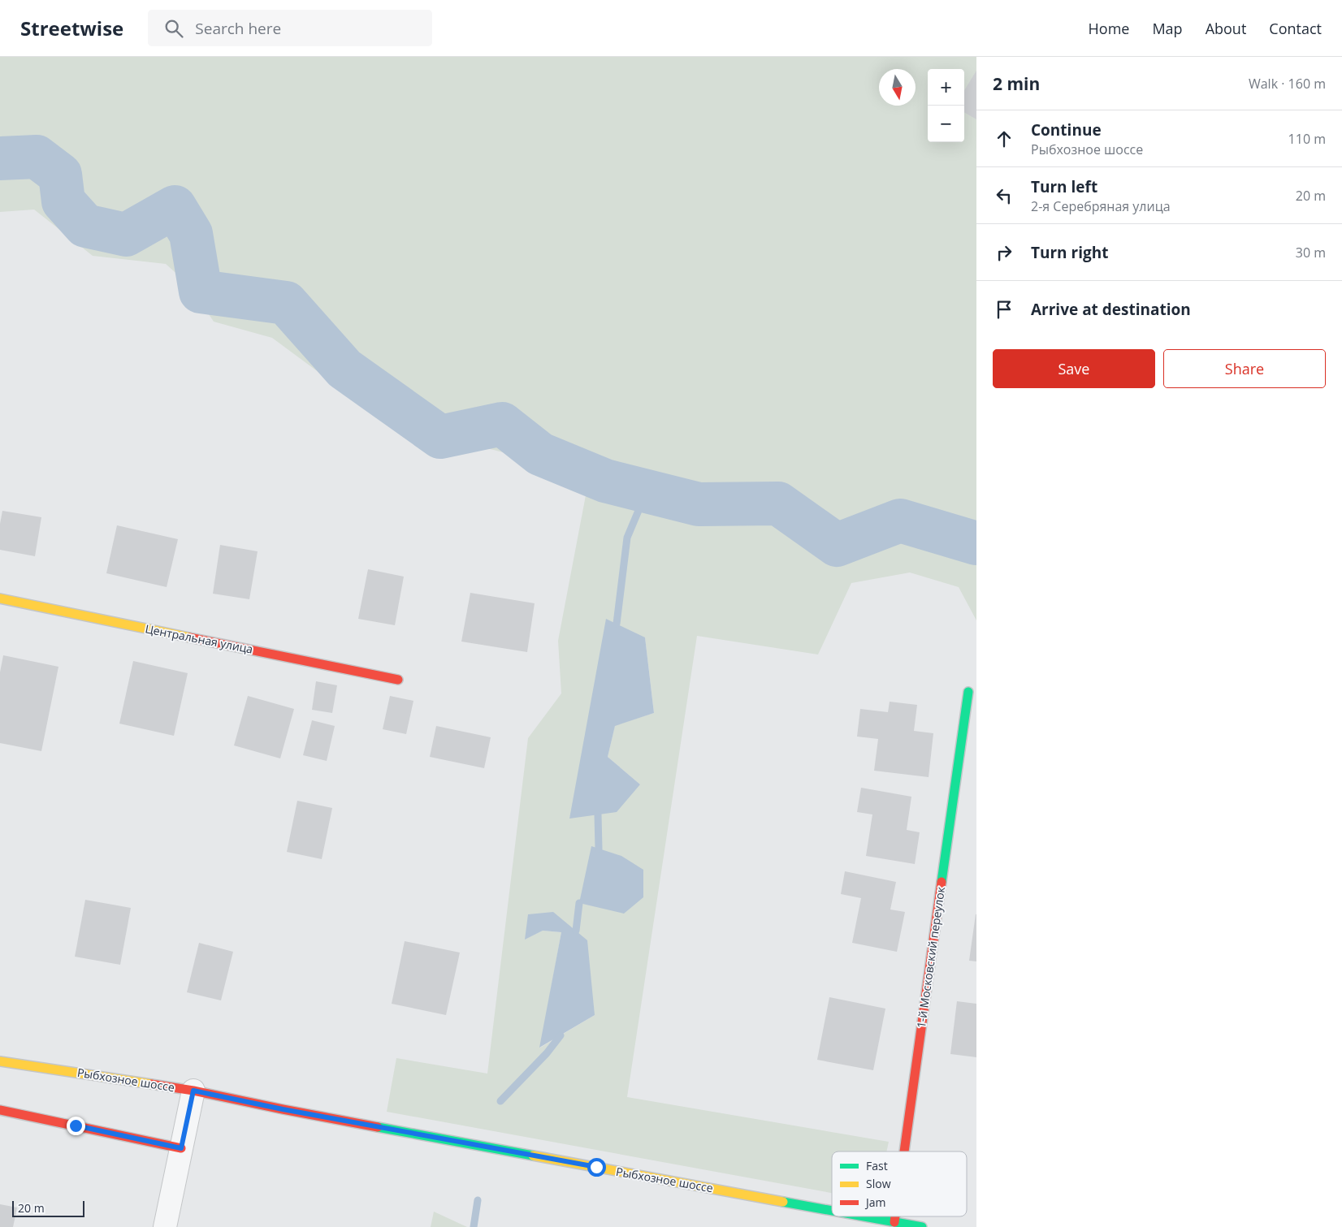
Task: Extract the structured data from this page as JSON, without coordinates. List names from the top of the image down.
{
  "streets": {
    "street": ["Центральная улица", "1-й Московский переулок", "Рыбхозное шоссе"]
  },
  "crossings": [
    ["1-й Московский переулок", "Рыбхозное шоссе"]
  ],
  "legend": ["Fast", "Slow", "Jam"],
  "scale_bar": "20 m",
  "north": "bottom",
  "page": {
    "header": "Streetwise",
    "search": "Search here",
    "nav": [
      "Home",
      "Map",
      "About",
      "Contact"
    ],
    "heading": ["2 min", "Walk · 160 m"],
    "map_buttons": ["+", "−"],
    "list": [
      ["Continue", "Рыбхозное шоссе", "110 m"],
      ["Turn left", "2-я Серебряная улица", "20 m"],
      ["Turn right", "30 m"],
      "Arrive at destination"
    ],
    "buttons": ["Save", "Share"],
    "scale": "20 m"
  }
}
